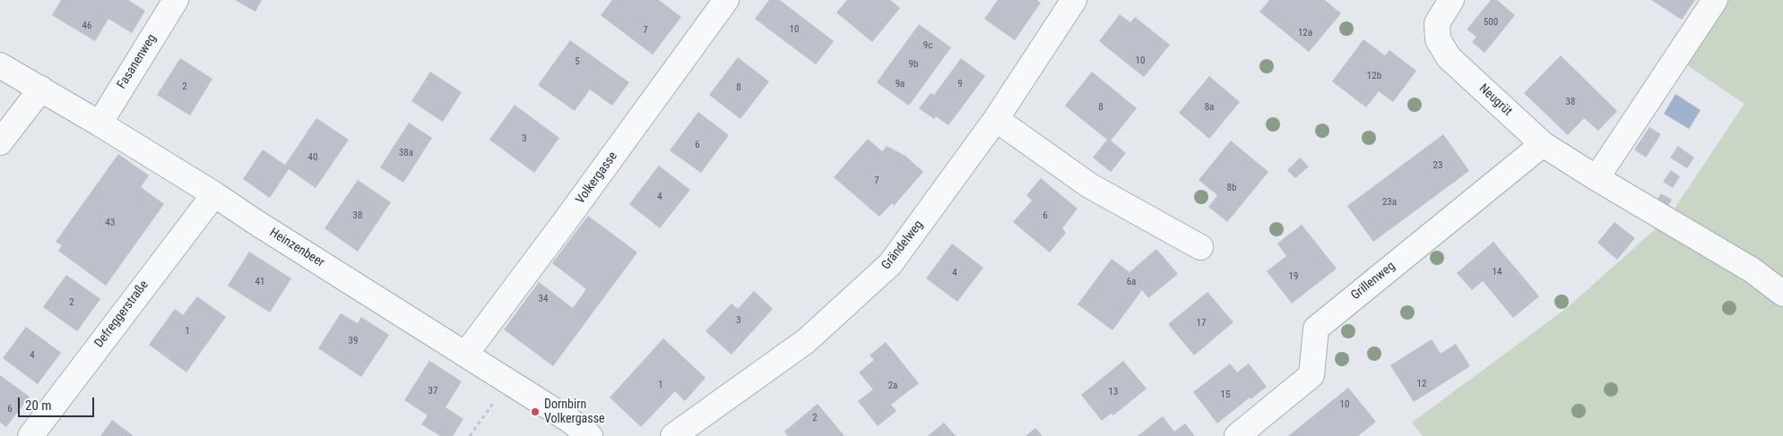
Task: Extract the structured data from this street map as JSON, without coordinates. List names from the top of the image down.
{
  "streets": {
    "street": [
      "Fasanenweg",
      "Neugrüt",
      "Volkergasse",
      "Grändelweg",
      "Heinzenbeer",
      "Grillenweg",
      "Defreggerstraße"
    ]
  },
  "crossings": [
    ["Fasanenweg", "Heinzenbeer"],
    ["Neugrüt", "Grillenweg"],
    ["Volkergasse", "Heinzenbeer"],
    ["Heinzenbeer", "Defreggerstraße"]
  ],
  "places": ["Dornbirn Volkergasse"],
  "house_numbers": [
    "500",
    "46",
    "10",
    "7",
    "12a",
    "9c",
    "10",
    "5",
    "9b",
    "12b",
    "9a",
    "9",
    "2",
    "8",
    "38",
    "8",
    "8a",
    "3",
    "6",
    "38a",
    "40",
    "23",
    "7",
    "8b",
    "4",
    "23a",
    "38",
    "6",
    "43",
    "14",
    "4",
    "19",
    "41",
    "6a",
    "34",
    "2",
    "3",
    "17",
    "1",
    "39",
    "4",
    "12",
    "1",
    "2a",
    "37",
    "13",
    "15",
    "10",
    "6",
    "2"
  ],
  "scale_bar": "20 m"
}
